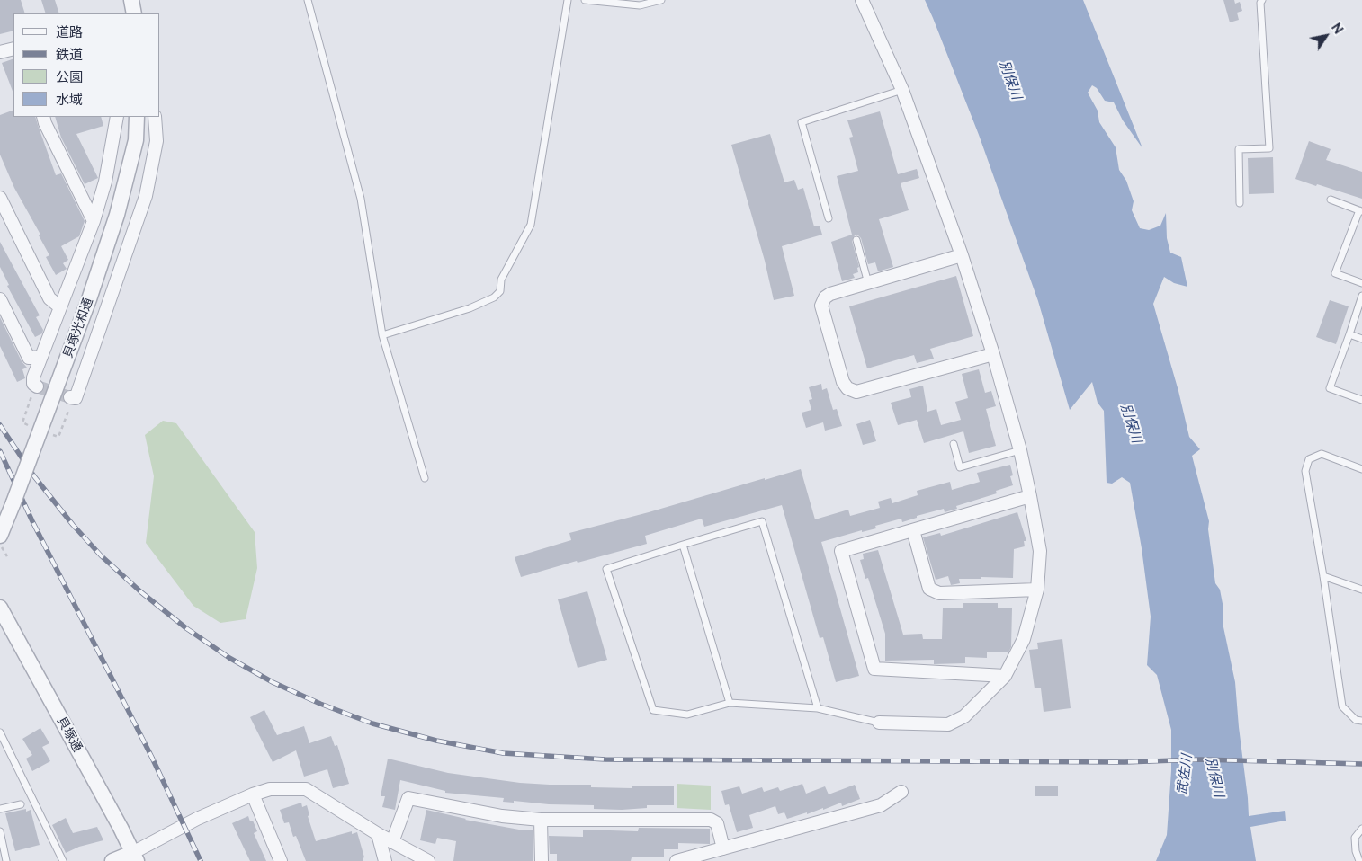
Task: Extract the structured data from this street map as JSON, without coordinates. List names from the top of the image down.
{
  "streets": {
    "street": ["貝塚光和通", "貝塚通"]
  },
  "water": ["別保川", "武佐川"],
  "legend": [
    "道路",
    "鉄道",
    "公園",
    "水域"
  ],
  "north": "top right"
}
